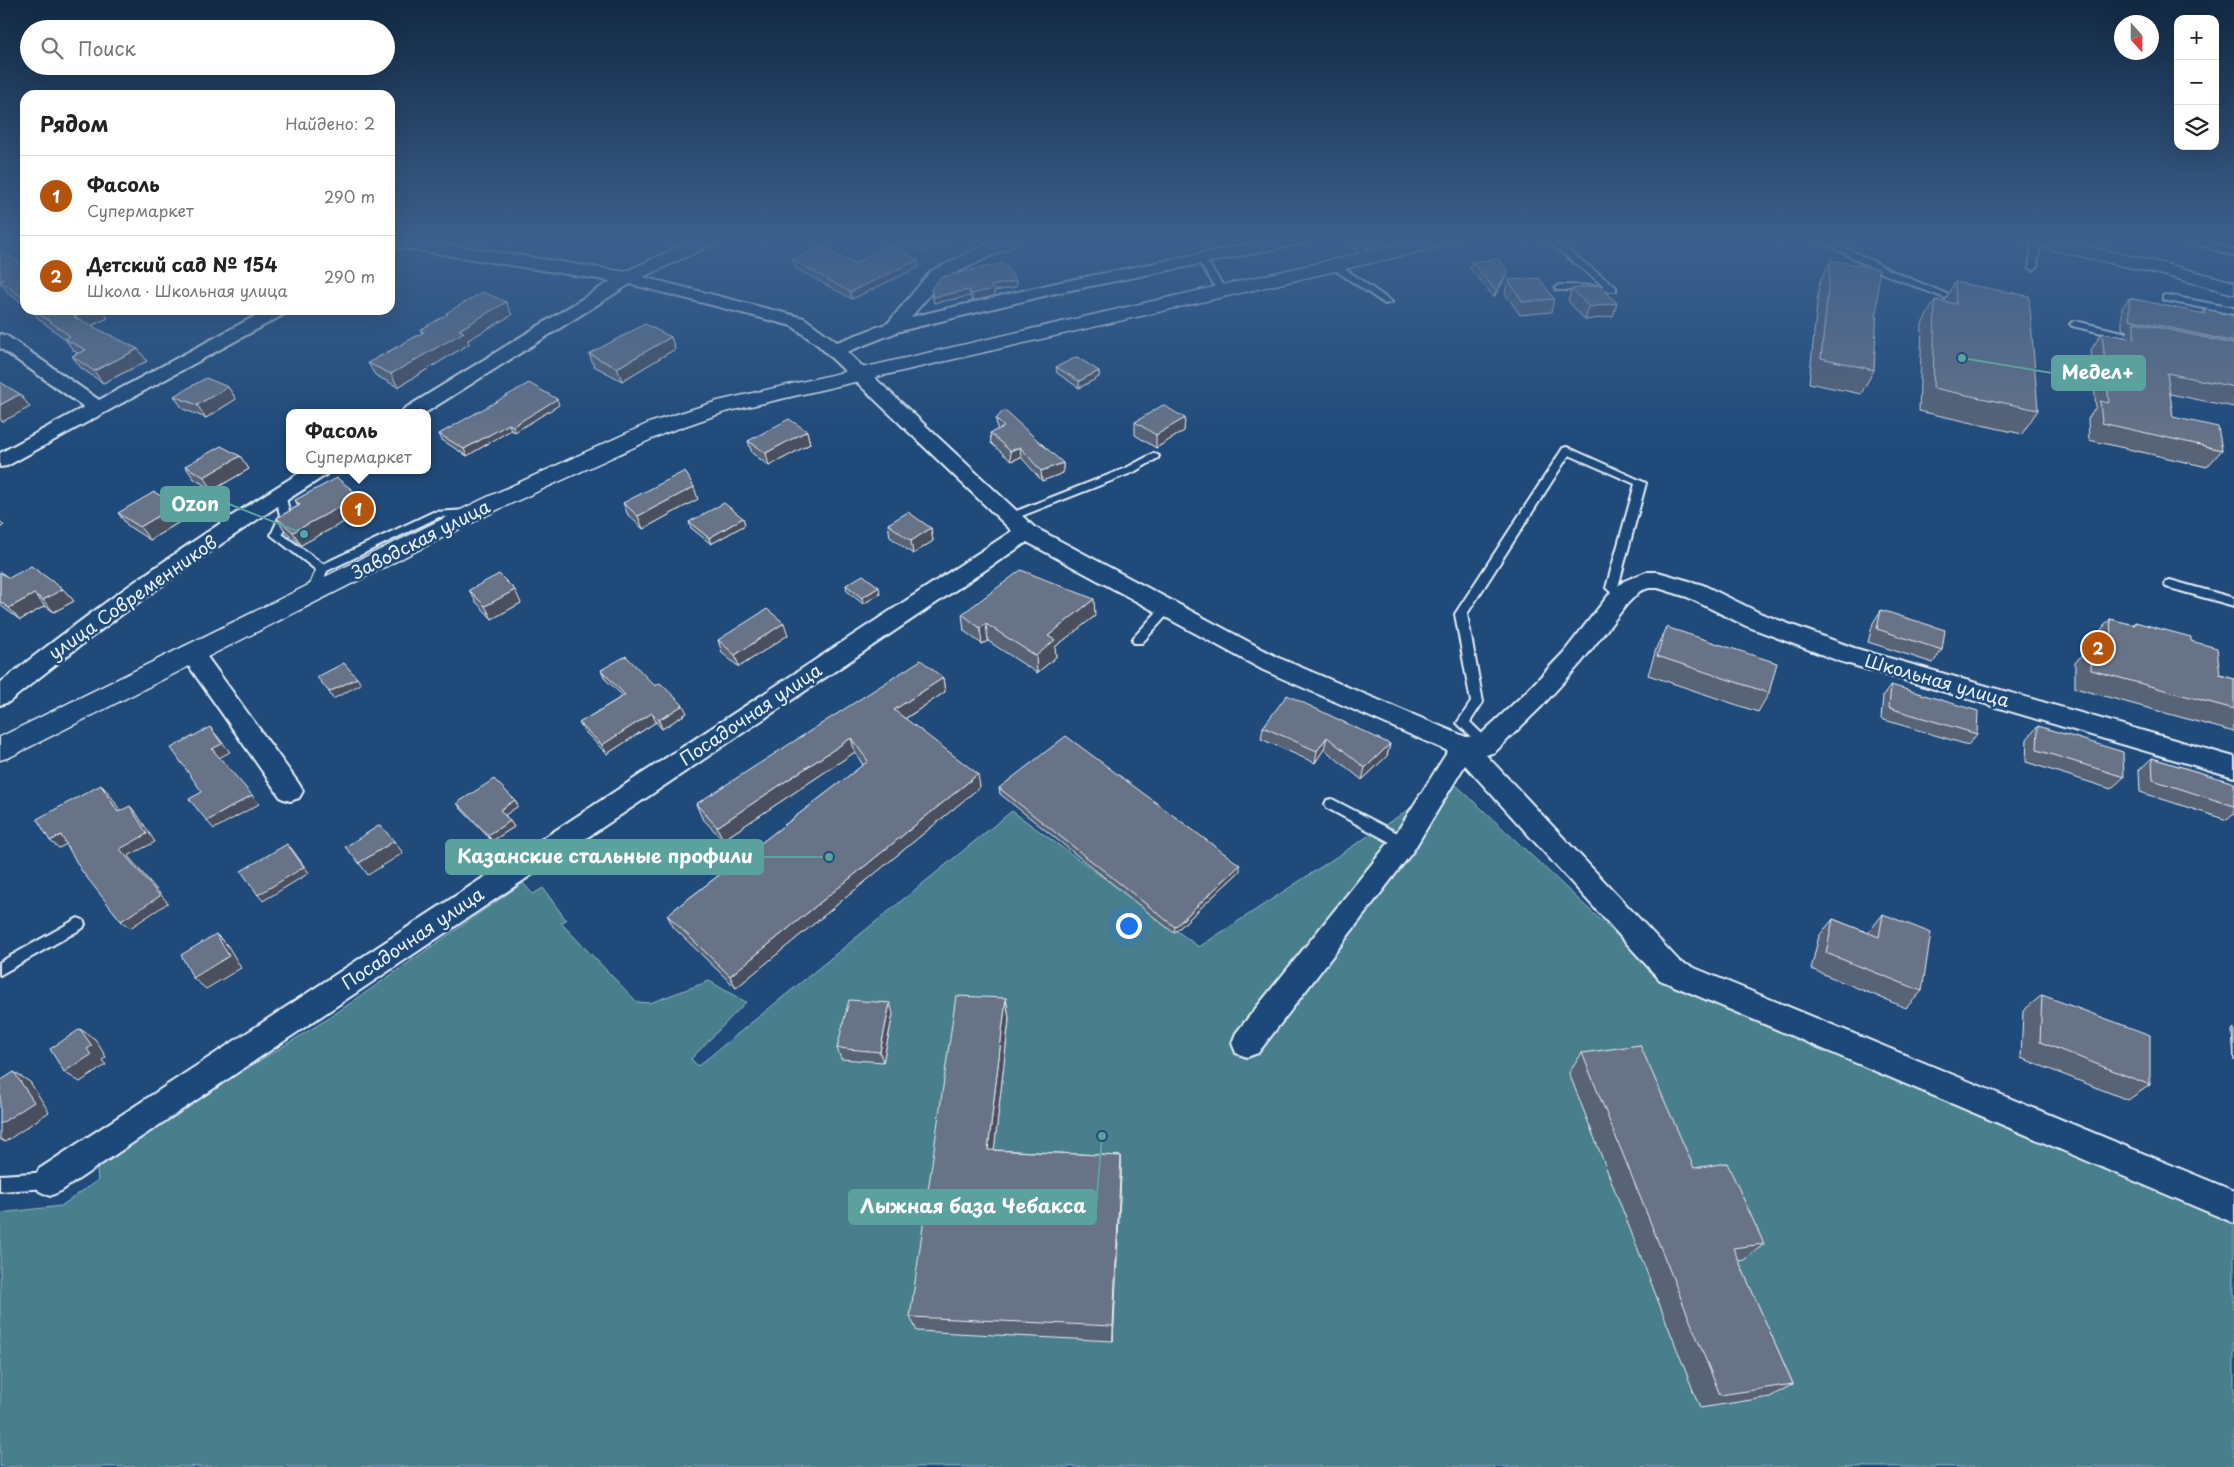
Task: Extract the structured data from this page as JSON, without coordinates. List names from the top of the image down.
{
  "streets": {
    "street": [
      "Заводская улица",
      "улица Современников",
      "Школьная улица",
      "Посадочная улица"
    ]
  },
  "places": [
    "Медел+",
    "Ozon",
    "Казанские стальные профили",
    "Лыжная база Чебакса"
  ],
  "north": "bottom",
  "page": {
    "map_buttons": ["+", "−"],
    "search": "Поиск",
    "heading": ["Рядом", "Найдено: 2"],
    "list": [
      {
        "mark": "1",
        "name": "Фасоль",
        "note": "Супермаркет",
        "value": "290 m"
      },
      {
        "mark": "2",
        "name": "Детский сад № 154",
        "note": "Школа · Школьная улица",
        "value": "290 m"
      }
    ],
    "popup": ["Фасоль", "Супермаркет"],
    "pins": ["1", "2"]
  }
}
